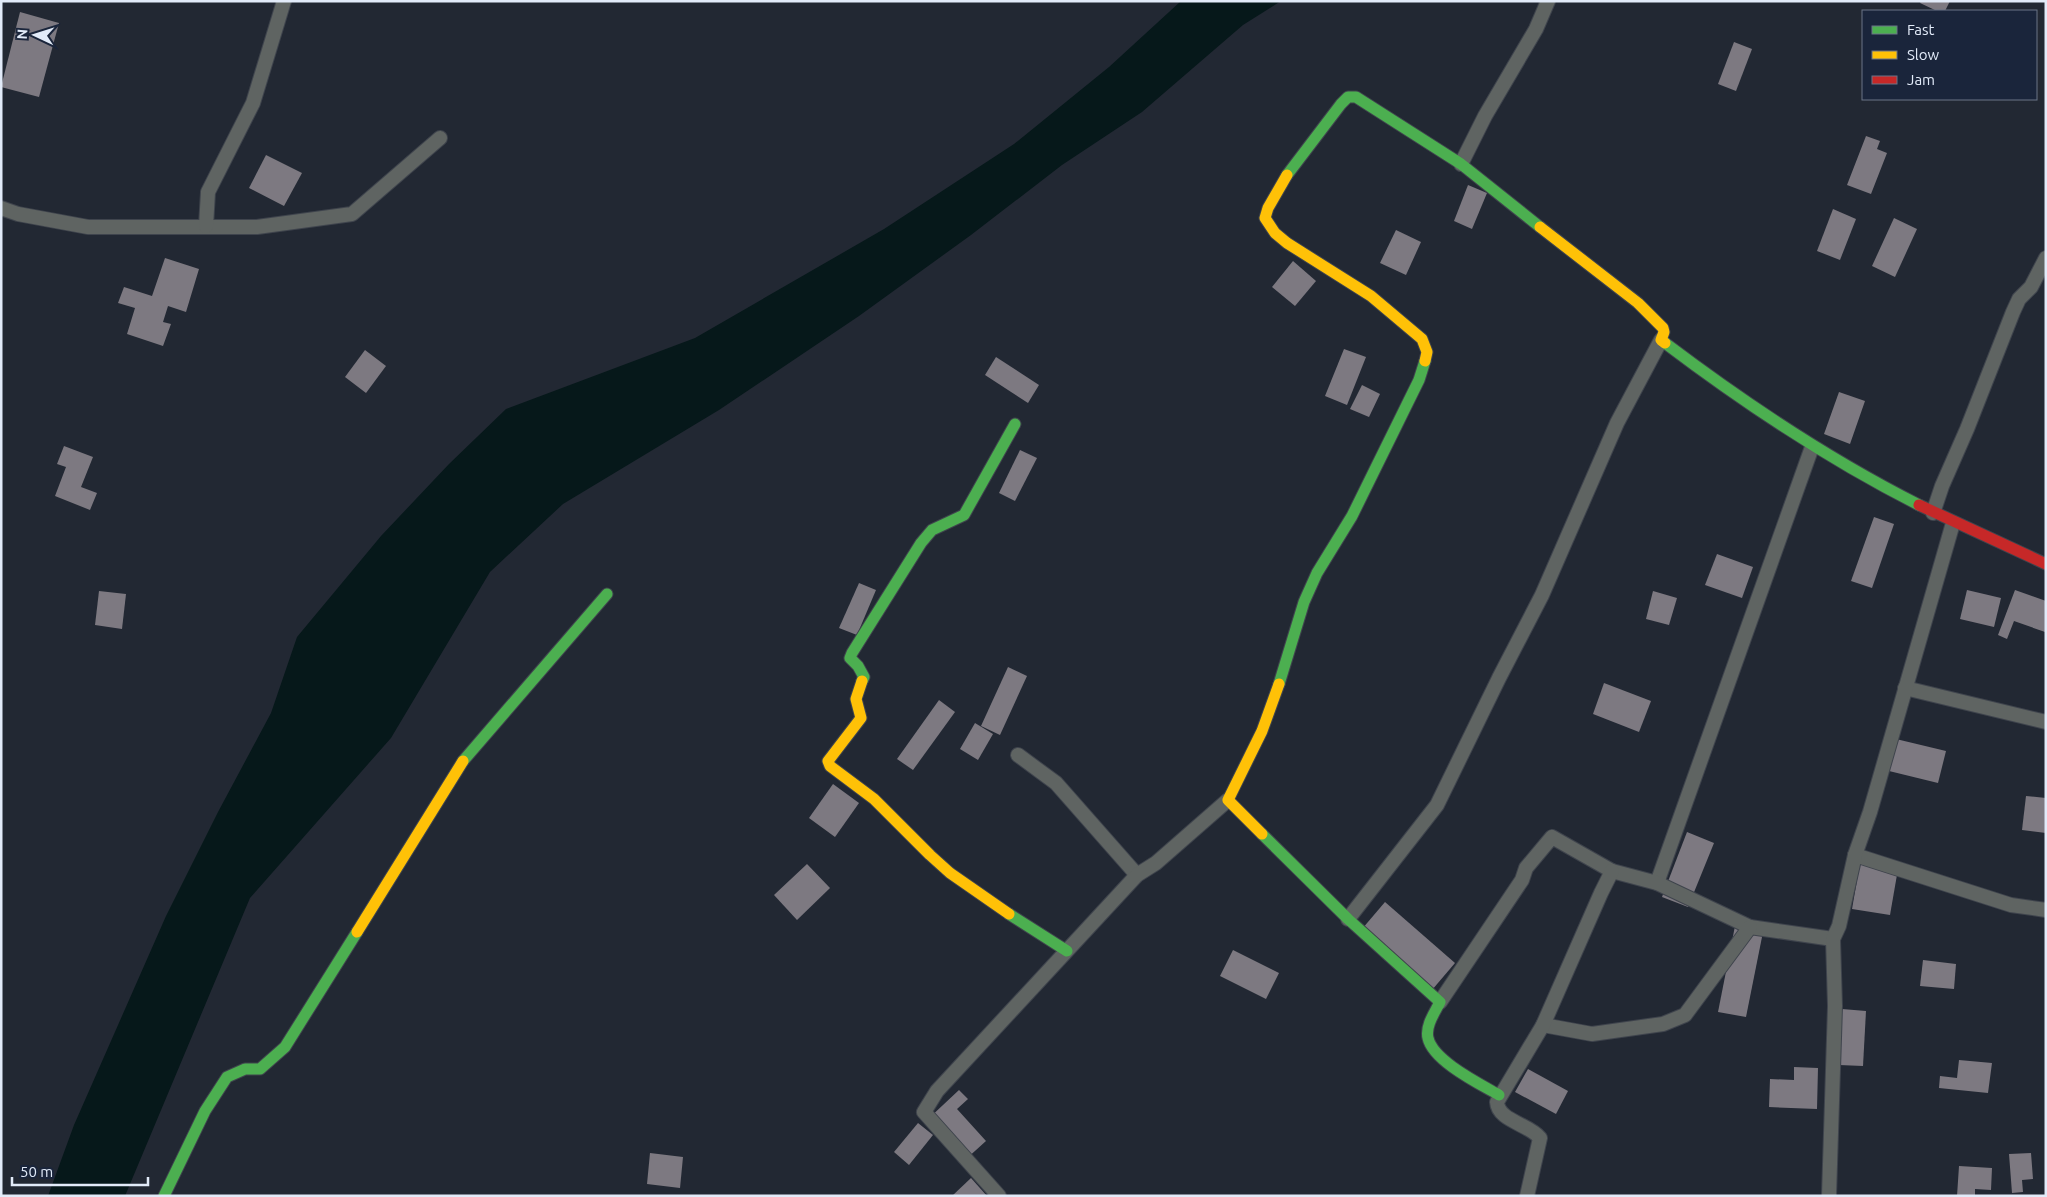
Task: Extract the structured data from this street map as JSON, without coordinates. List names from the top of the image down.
{
  "legend": ["Fast", "Slow", "Jam"],
  "scale_bar": "50 m",
  "north": "left"
}
